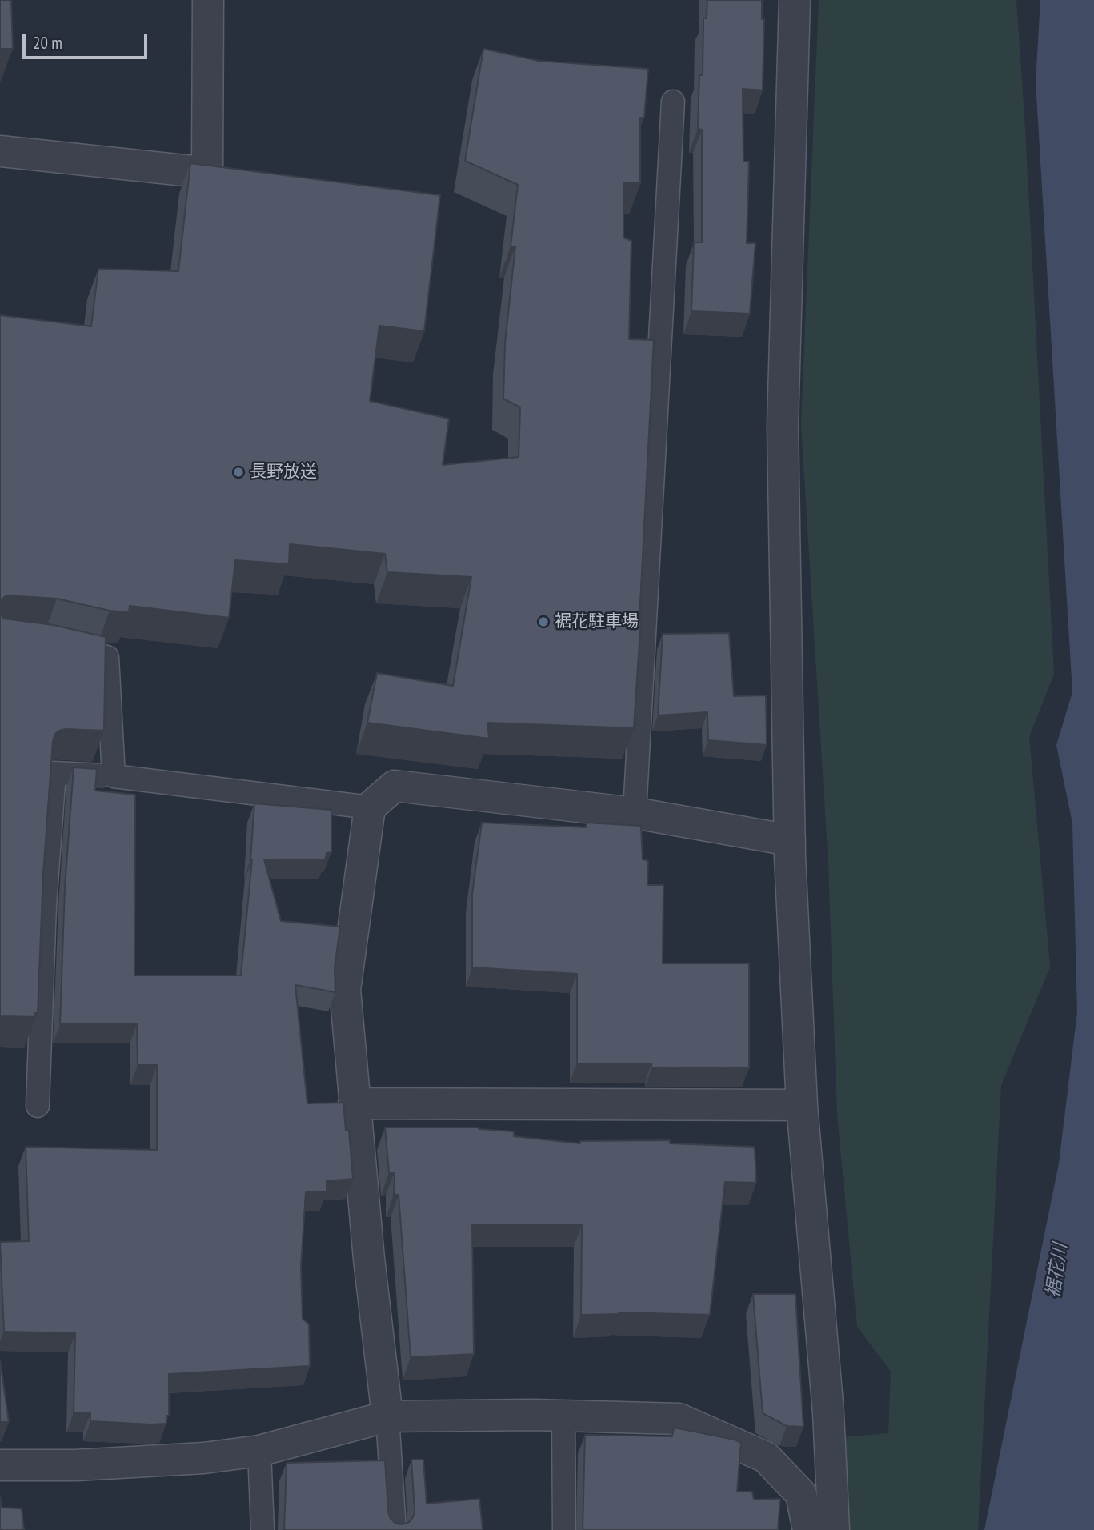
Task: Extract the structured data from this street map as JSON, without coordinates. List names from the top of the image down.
{
  "water": ["裾花川"],
  "places": ["長野放送", "裾花駐車場"],
  "scale_bar": "20 m"
}
